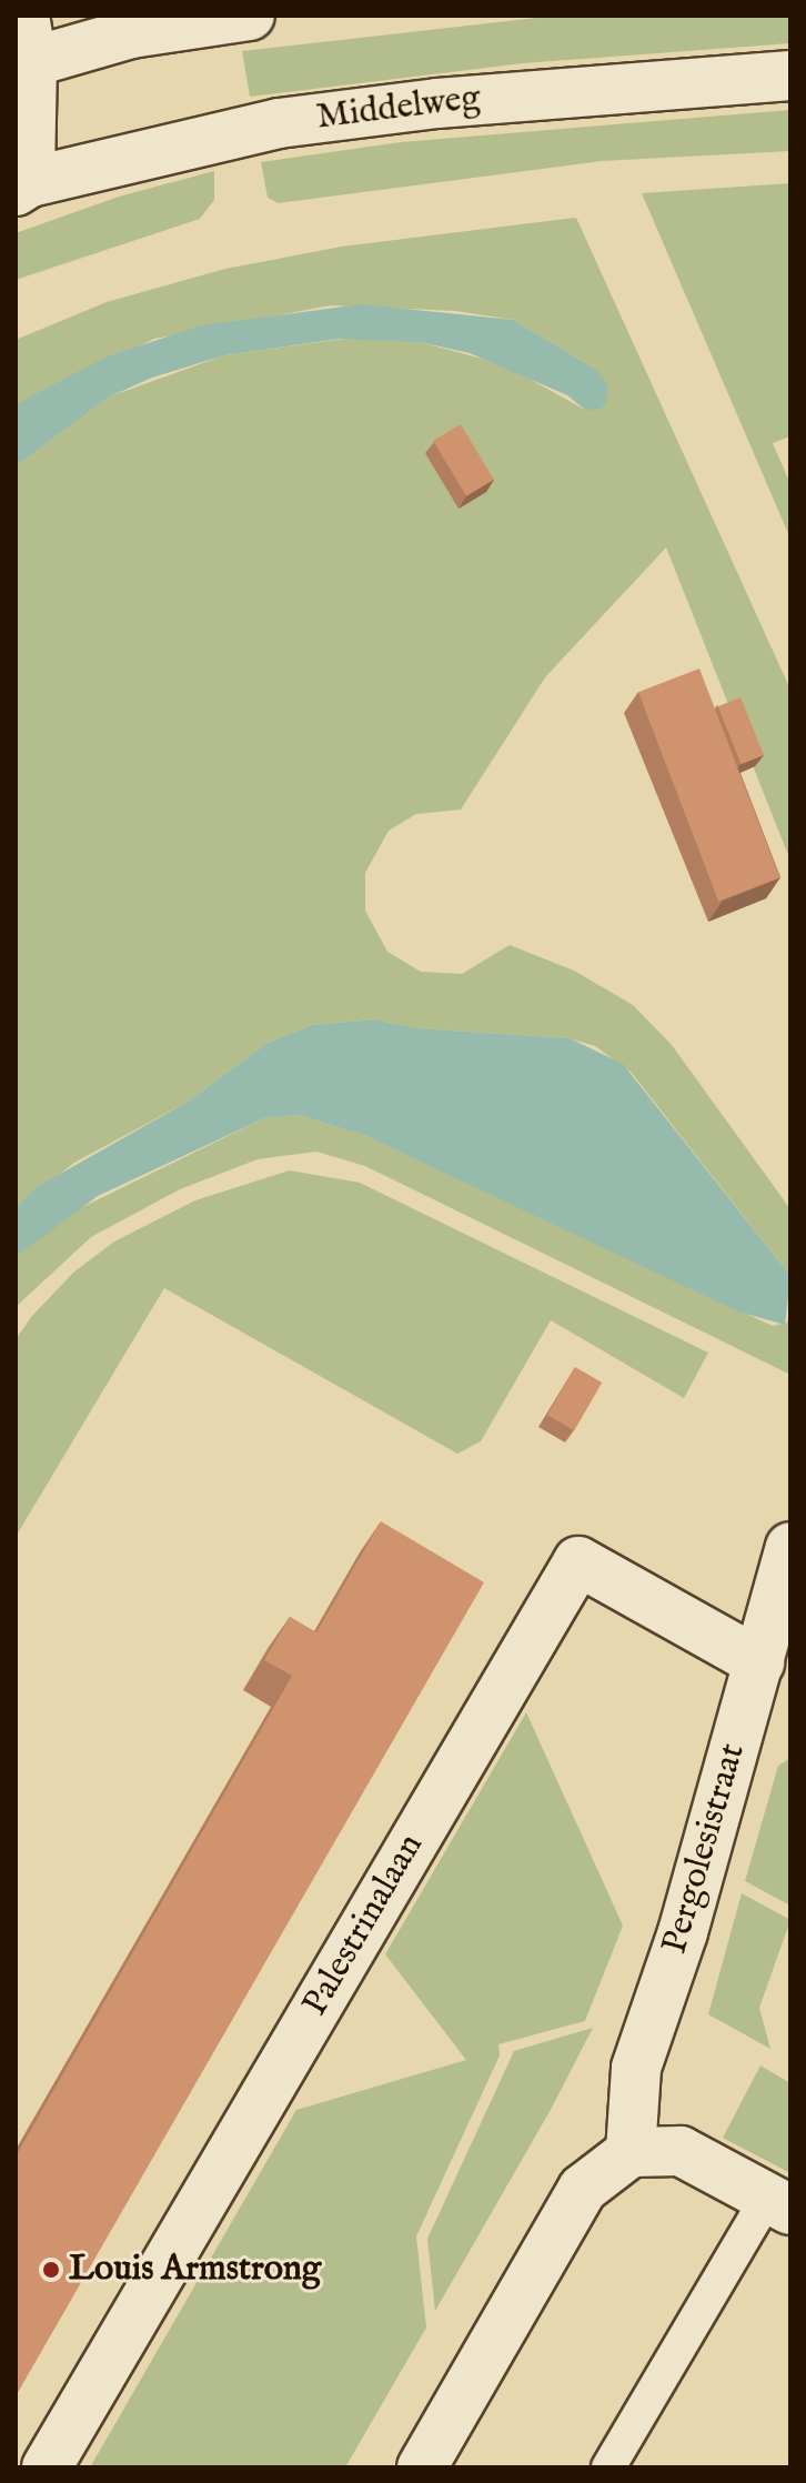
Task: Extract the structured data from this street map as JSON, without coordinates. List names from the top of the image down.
{
  "streets": {
    "street": ["Middelweg", "Pergolesistraat", "Palestrinalaan"]
  },
  "crossings": [
    ["Pergolesistraat", "Palestrinalaan"]
  ],
  "places": ["Louis Armstrong"]
}
